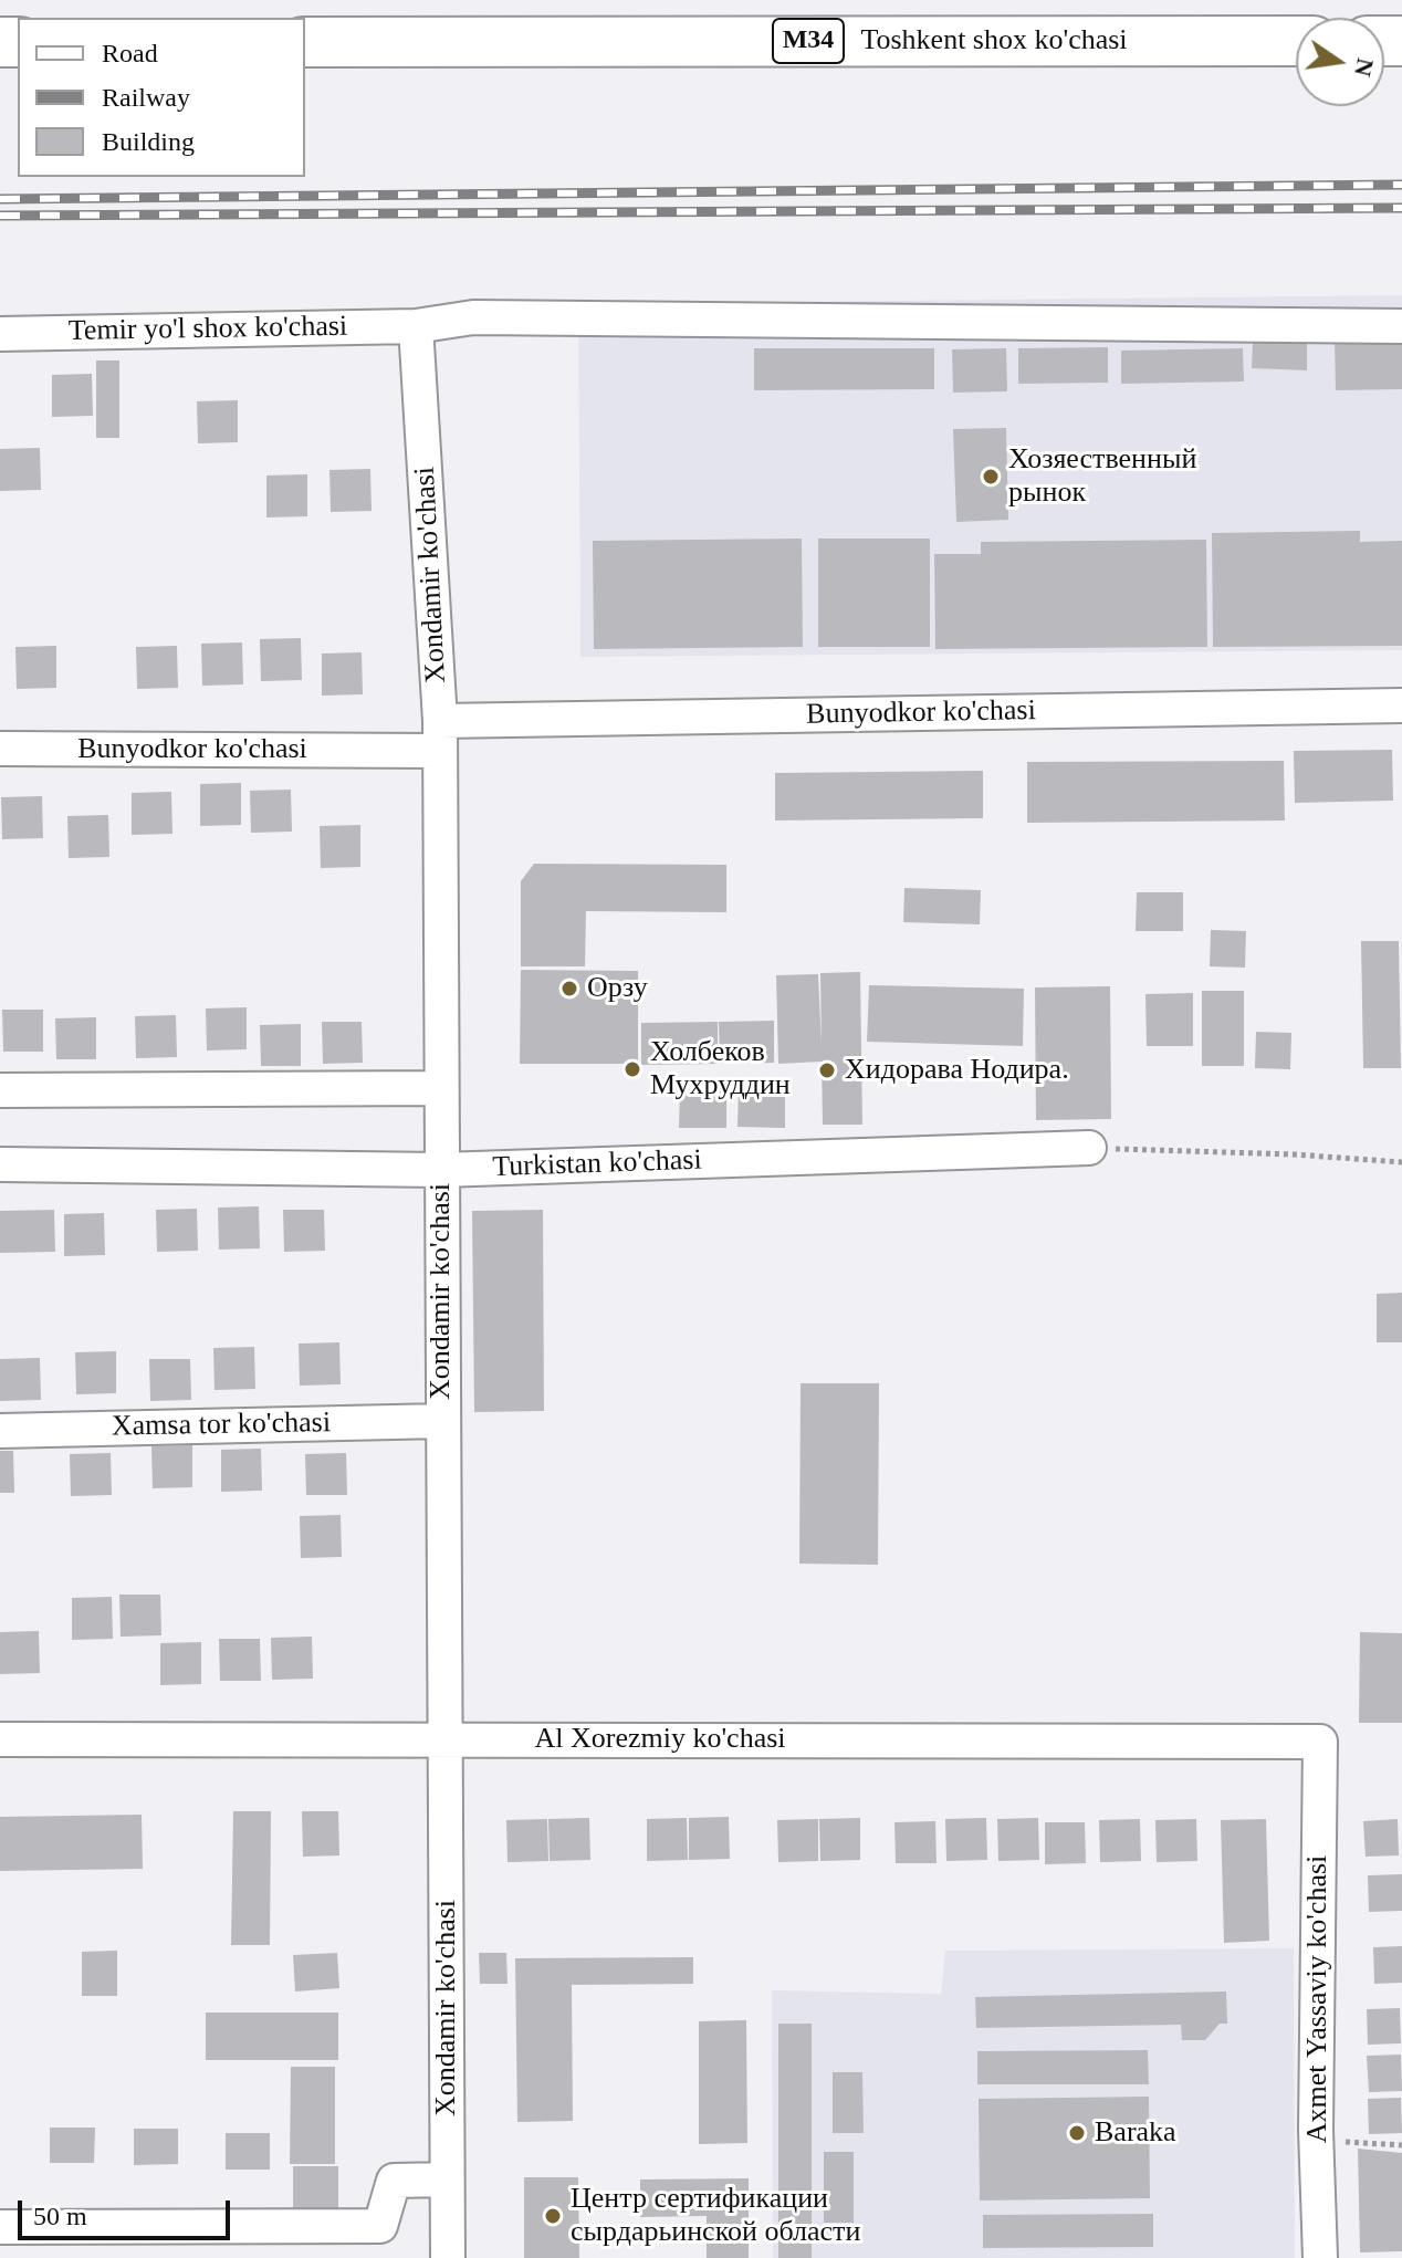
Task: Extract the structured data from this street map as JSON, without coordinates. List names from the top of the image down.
{
  "streets": {
    "highway": ["M34", "Toshkent shox ko'chasi"],
    "street": [
      "Temir yo'l shox ko'chasi",
      "Xondamir ko'chasi",
      "Bunyodkor ko'chasi",
      "Turkistan ko'chasi",
      "Xamsa tor ko'chasi",
      "Al Xorezmiy ko'chasi",
      "Axmet Yassaviy ko'chasi"
    ]
  },
  "crossings": [
    ["Temir yo'l shox ko'chasi", "Xondamir ko'chasi"],
    ["Xondamir ko'chasi", "Bunyodkor ko'chasi"],
    ["Xondamir ko'chasi", "Turkistan ko'chasi"],
    ["Xondamir ko'chasi", "Xamsa tor ko'chasi"],
    ["Xondamir ko'chasi", "Al Xorezmiy ko'chasi"],
    ["Al Xorezmiy ko'chasi", "Axmet Yassaviy ko'chasi"]
  ],
  "places": [
    "Хозяественный рынок",
    "Орзу",
    "Холбеков Мухруддин",
    "Хидорава Нодира.",
    "Baraka",
    "Центр сертификации сырдарьинской области"
  ],
  "legend": ["Road", "Railway", "Building"],
  "scale_bar": "50 m",
  "north": "right"
}
